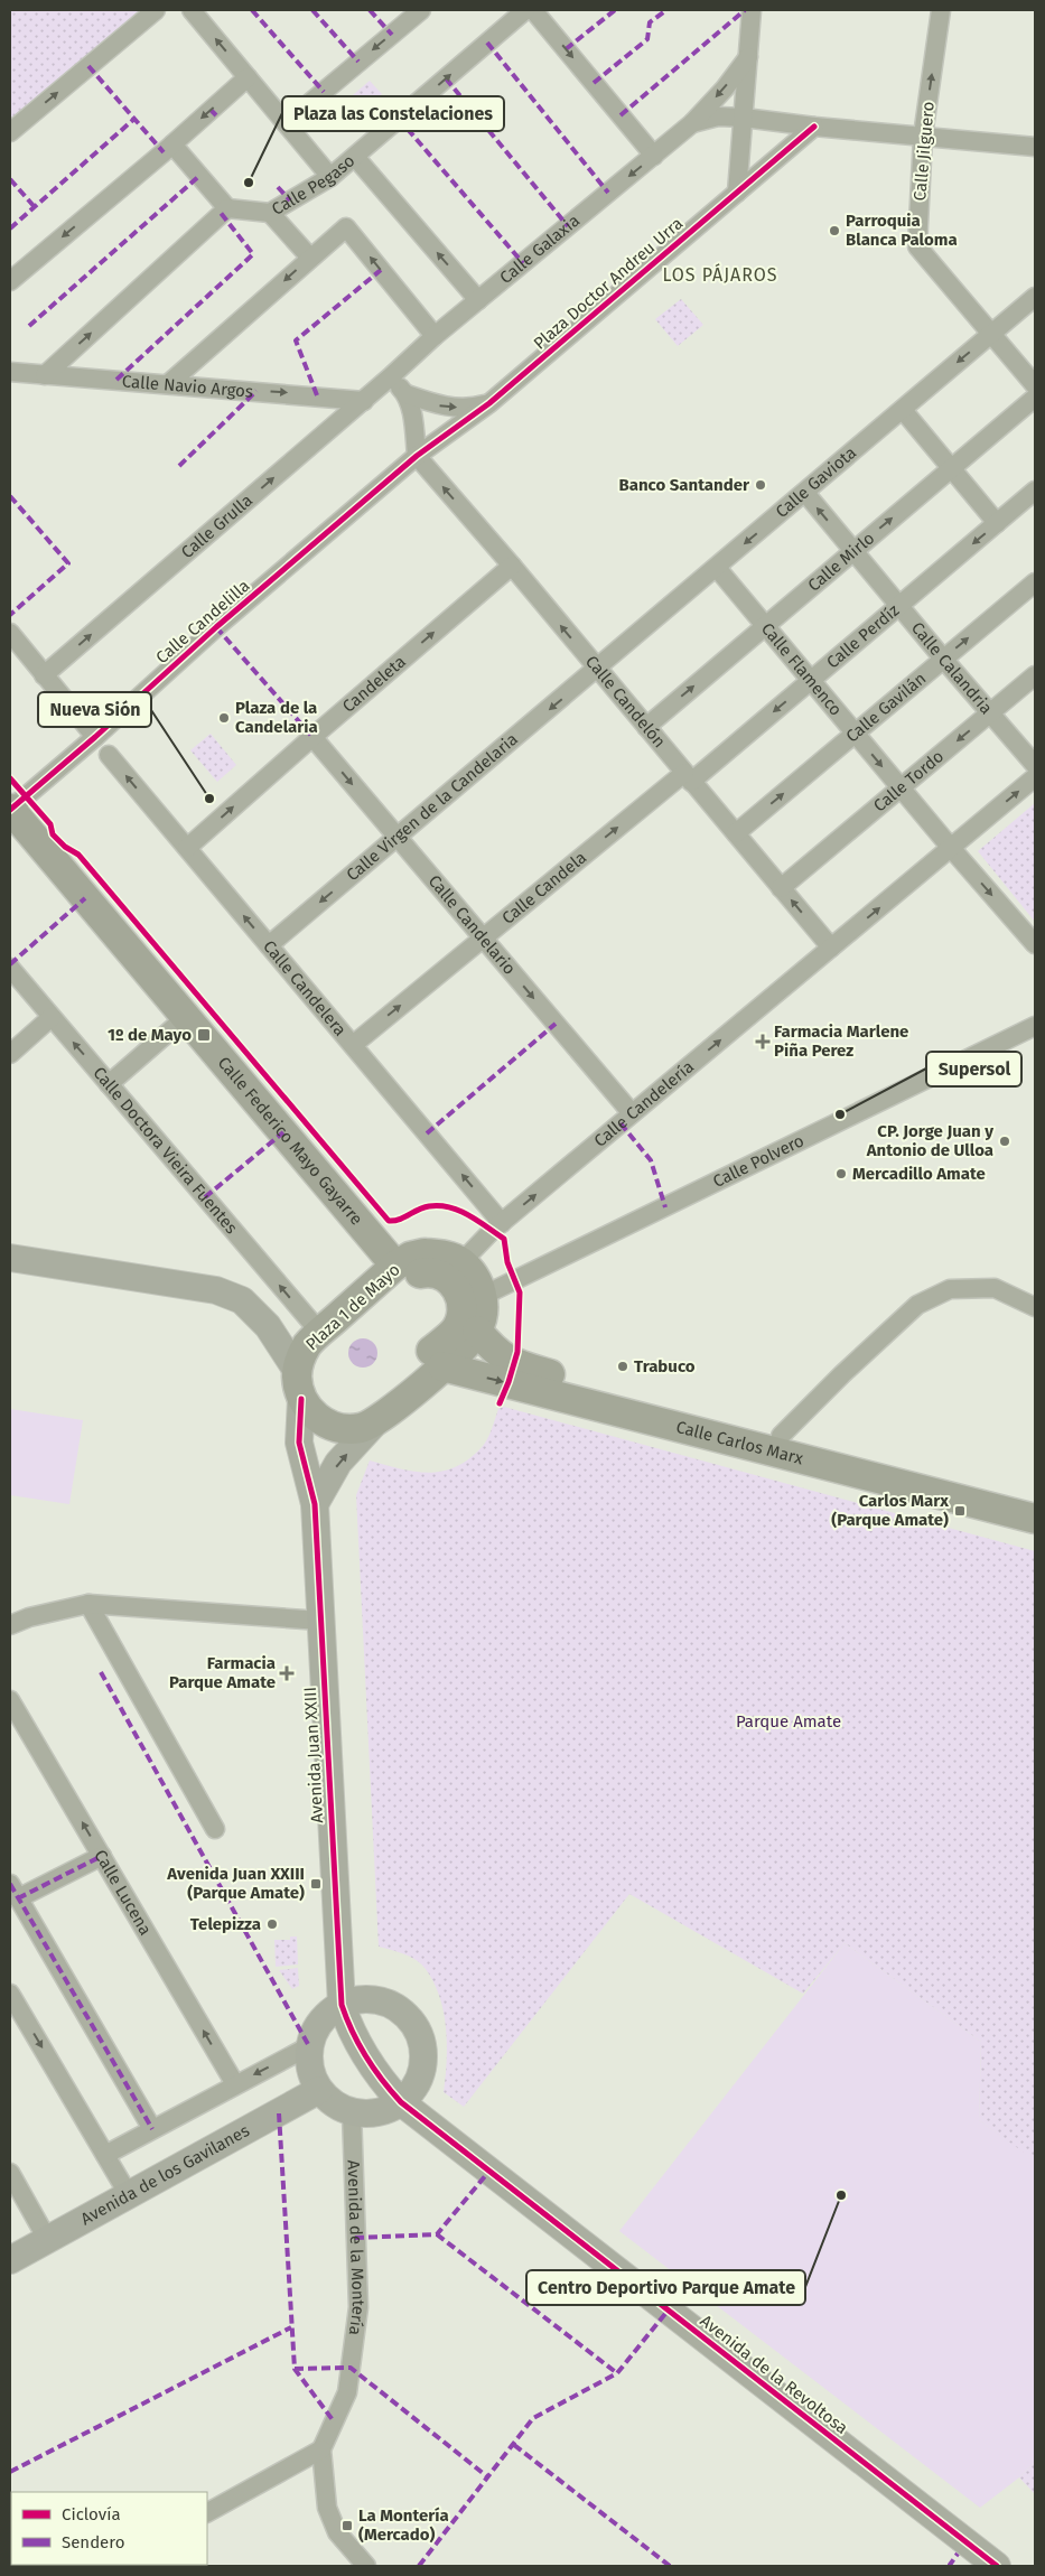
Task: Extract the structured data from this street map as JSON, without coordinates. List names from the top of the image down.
{
  "streets": {
    "main road": ["Calle Federico Mayo Gayarre", "Plaza 1 de Mayo", "Calle Carlos Marx"],
    "street": [
      "Calle Jilguero",
      "Calle Pegaso",
      "Calle Galaxia",
      "Plaza Doctor Andreu Urra",
      "Calle Navio Argos",
      "Calle Gaviota",
      "Calle Grulla",
      "Calle Mirlo",
      "Calle Candelilla",
      "Calle Perdíz",
      "Calle Calandria",
      "Calle Flamenco",
      "Candeleta",
      "Calle Candelón",
      "Calle Gavilán",
      "Calle Tordo",
      "Calle Virgen de la Candelaria",
      "Calle Candela",
      "Calle Candelario",
      "Calle Candelera",
      "Calle Candelería",
      "Calle Doctora Vieira Fuentes",
      "Calle Polvero",
      "Avenida Juan XXIII",
      "Calle Lucena",
      "Avenida de los Gavilanes",
      "Avenida de la Montería",
      "Avenida de la Revoltosa"
    ]
  },
  "crossings": [
    ["Calle Jilguero", "Calle Gaviota"],
    ["Calle Galaxia", "Calle Grulla"],
    ["Plaza Doctor Andreu Urra", "Calle Candelilla"],
    ["Plaza Doctor Andreu Urra", "Calle Candelón"],
    ["Calle Navio Argos", "Calle Grulla"],
    ["Calle Gaviota", "Calle Calandria"],
    ["Calle Gaviota", "Calle Flamenco"],
    ["Calle Gaviota", "Calle Candelón"],
    ["Calle Gaviota", "Calle Virgen de la Candelaria"],
    ["Calle Mirlo", "Calle Calandria"],
    ["Calle Mirlo", "Calle Flamenco"],
    ["Calle Mirlo", "Calle Candelón"],
    ["Calle Candelilla", "Calle Candelón"],
    ["Calle Candelilla", "Calle Federico Mayo Gayarre"],
    ["Calle Perdíz", "Calle Calandria"],
    ["Calle Perdíz", "Calle Flamenco"],
    ["Calle Perdíz", "Calle Candelón"],
    ["Calle Perdíz", "Calle Candela"],
    ["Calle Calandria", "Calle Gavilán"],
    ["Calle Calandria", "Calle Tordo"],
    ["Calle Flamenco", "Calle Gavilán"],
    ["Calle Flamenco", "Calle Tordo"],
    ["Calle Flamenco", "Calle Candelería"],
    ["Candeleta", "Calle Candelón"],
    ["Candeleta", "Calle Candelario"],
    ["Candeleta", "Calle Candelera"],
    ["Calle Candelón", "Calle Gavilán"],
    ["Calle Candelón", "Calle Tordo"],
    ["Calle Candelón", "Calle Virgen de la Candelaria"],
    ["Calle Candelón", "Calle Candela"],
    ["Calle Candelón", "Calle Candelería"],
    ["Calle Virgen de la Candelaria", "Calle Candelario"],
    ["Calle Virgen de la Candelaria", "Calle Candelera"],
    ["Calle Candela", "Calle Candelario"],
    ["Calle Candela", "Calle Candelera"],
    ["Calle Candelario", "Calle Candelería"],
    ["Calle Candelera", "Calle Candelería"],
    ["Calle Candelería", "Plaza 1 de Mayo"],
    ["Calle Federico Mayo Gayarre", "Plaza 1 de Mayo"],
    ["Calle Doctora Vieira Fuentes", "Plaza 1 de Mayo"],
    ["Plaza 1 de Mayo", "Avenida Juan XXIII"],
    ["Avenida Juan XXIII", "Avenida de la Revoltosa"]
  ],
  "one_way": [
    "Calle Galaxia",
    "Calle Navio Argos",
    "Calle Gaviota",
    "Calle Mirlo",
    "Calle Perdíz",
    "Calle Flamenco",
    "Candeleta",
    "Calle Candelón",
    "Calle Gavilán",
    "Calle Tordo",
    "Calle Virgen de la Candelaria",
    "Calle Candela",
    "Calle Candelario",
    "Calle Candelera",
    "Calle Candelería",
    "Calle Doctora Vieira Fuentes"
  ],
  "districts": ["LOS PÁJAROS"],
  "parks": ["Parque Amate"],
  "places": {
    "other": [
      "Plaza las Constelaciones",
      "Parroquia Blanca Paloma",
      "Banco Santander",
      "Plaza de la Candelaria",
      "Nueva Sión",
      "Supersol",
      "CP. Jorge Juan y Antonio de Ulloa",
      "Mercadillo Amate",
      "Trabuco",
      "Telepizza",
      "Centro Deportivo Parque Amate"
    ],
    "transit": [
      "1º de Mayo",
      "Carlos Marx (Parque Amate)",
      "Avenida Juan XXIII (Parque Amate)",
      "La Montería (Mercado)"
    ],
    "health": ["Farmacia Marlene Piña Perez", "Farmacia Parque Amate"]
  },
  "legend": ["Ciclovía", "Sendero"]
}
